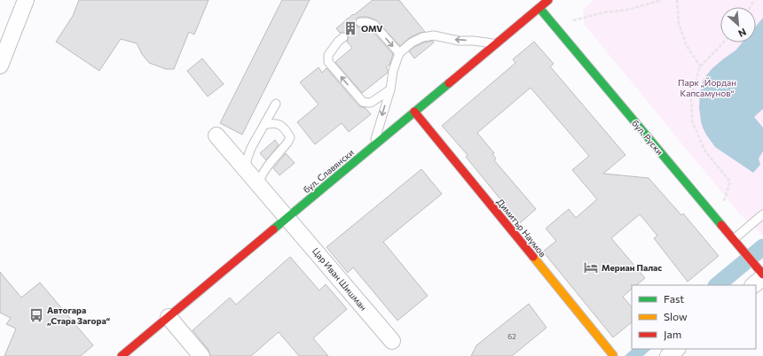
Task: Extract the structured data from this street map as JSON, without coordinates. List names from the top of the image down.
{
  "streets": {
    "street": [
      "бул. Руски",
      "бул. Славянски",
      "Димитър Наумов",
      "Цар Иван Шишман"
    ]
  },
  "crossings": [
    ["бул. Руски", "бул. Славянски"],
    ["бул. Славянски", "Димитър Наумов"],
    ["бул. Славянски", "Цар Иван Шишман"]
  ],
  "parks": ["Парк „Йордан Капсамунов“"],
  "places": {
    "building": ["OMV"],
    "hotel": ["Мериан Палас"],
    "bus stop": ["Автогара „Стара Загора“"]
  },
  "house_numbers": ["62"],
  "legend": ["Fast", "Slow", "Jam"],
  "north": "bottom right"
}
